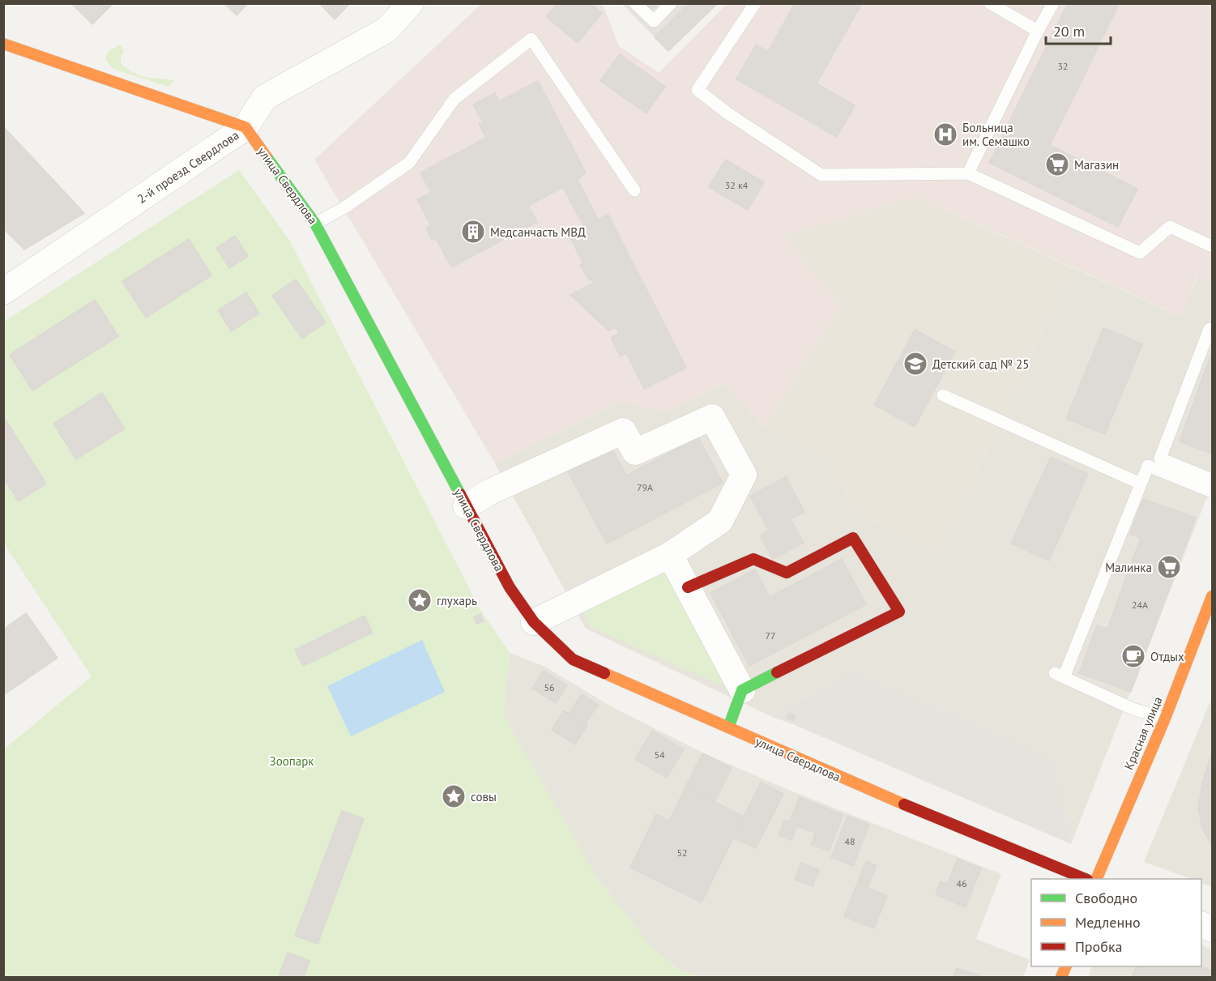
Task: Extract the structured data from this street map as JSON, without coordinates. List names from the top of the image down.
{
  "streets": {
    "street": ["2-й проезд Свердлова", "улица Свердлова", "Красная улица"]
  },
  "crossings": [
    ["2-й проезд Свердлова", "улица Свердлова"]
  ],
  "parks": ["Зоопарк"],
  "places": {
    "hospital": ["Больница им. Семашко"],
    "supermarket": ["Магазин", "Малинка"],
    "building": ["Медсанчасть МВД"],
    "school or university": ["Детский сад № 25"],
    "place": ["глухарь", "совы"],
    "cafe": ["Отдых"]
  },
  "house_numbers": [
    "32",
    "32 к4",
    "79А",
    "24А",
    "77",
    "56",
    "54",
    "48",
    "52",
    "46"
  ],
  "legend": ["Свободно", "Медленно", "Пробка"],
  "scale_bar": "20 m"
}
